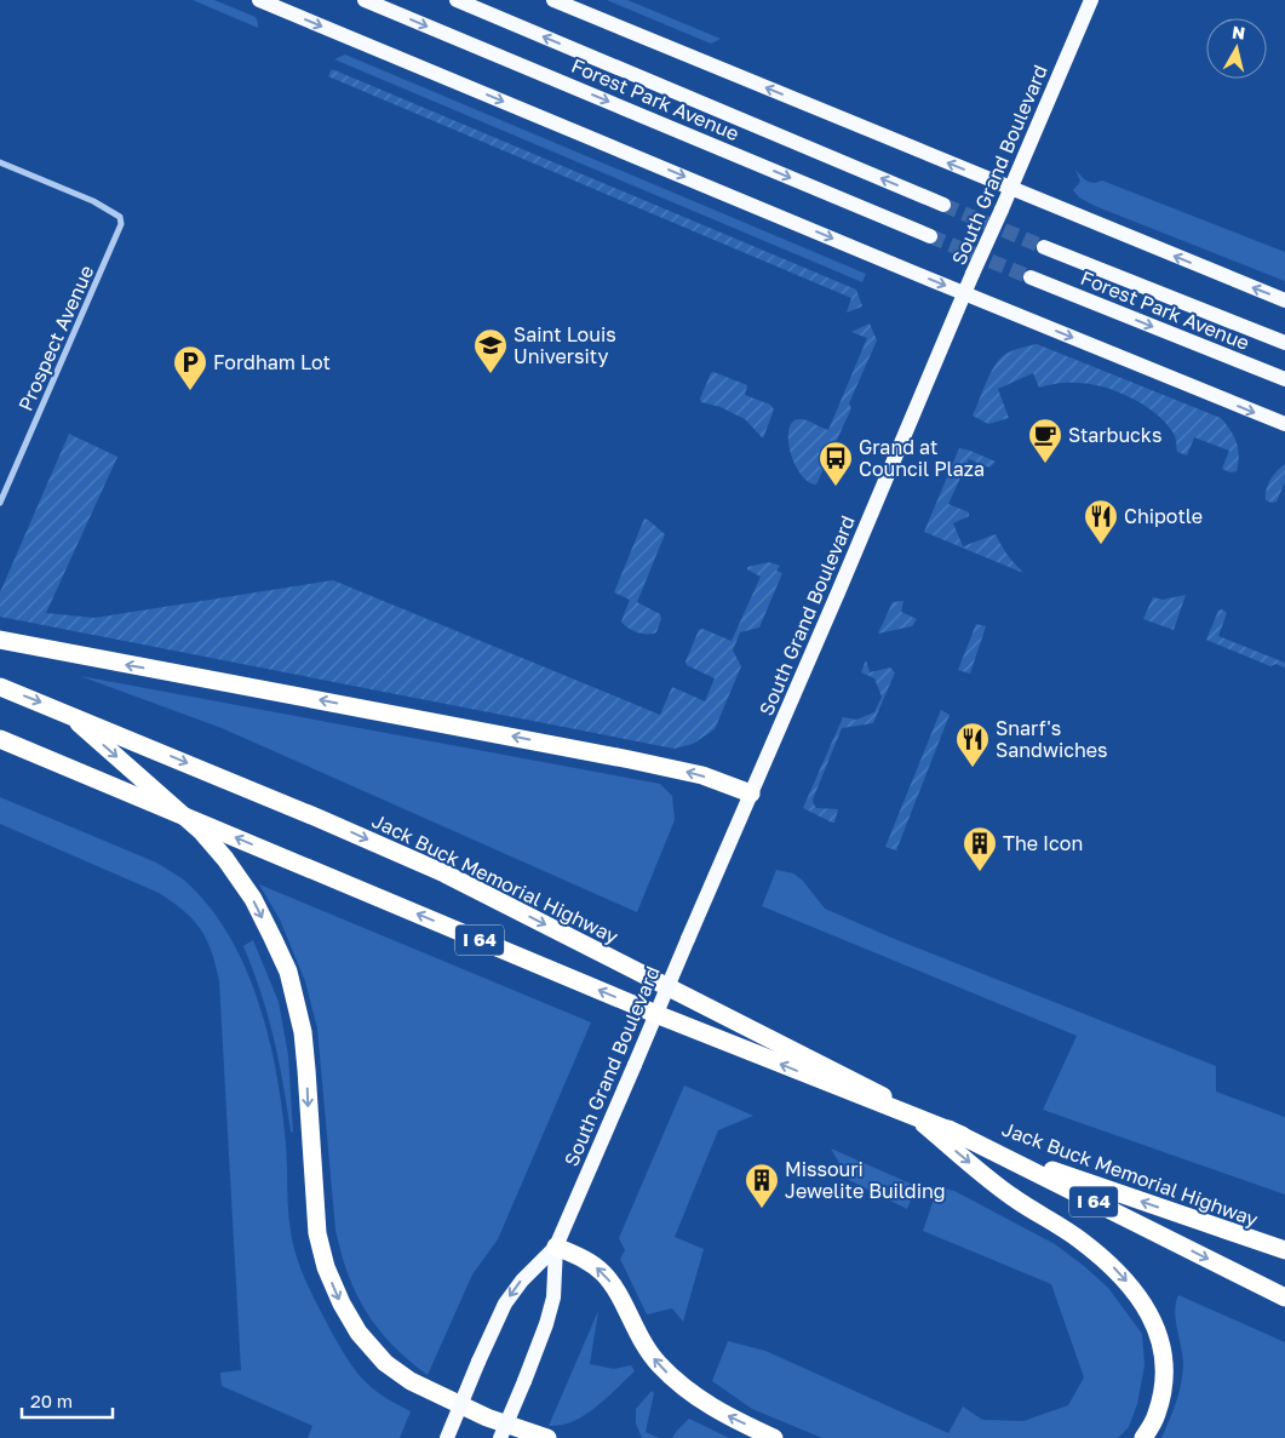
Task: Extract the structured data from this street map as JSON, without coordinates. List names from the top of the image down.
{
  "streets": {
    "highway": ["Jack Buck Memorial Highway", "I 64"],
    "main road": ["Forest Park Avenue", "South Grand Boulevard"],
    "street": ["Prospect Avenue"]
  },
  "places": {
    "school or university": ["Saint Louis University"],
    "parking": ["Fordham Lot"],
    "cafe": ["Starbucks"],
    "bus stop": ["Grand at Council Plaza"],
    "restaurant": ["Chipotle", "Snarf's Sandwiches"],
    "building": ["The Icon", "Missouri Jewelite Building"]
  },
  "scale_bar": "20 m",
  "north": "top"
}
